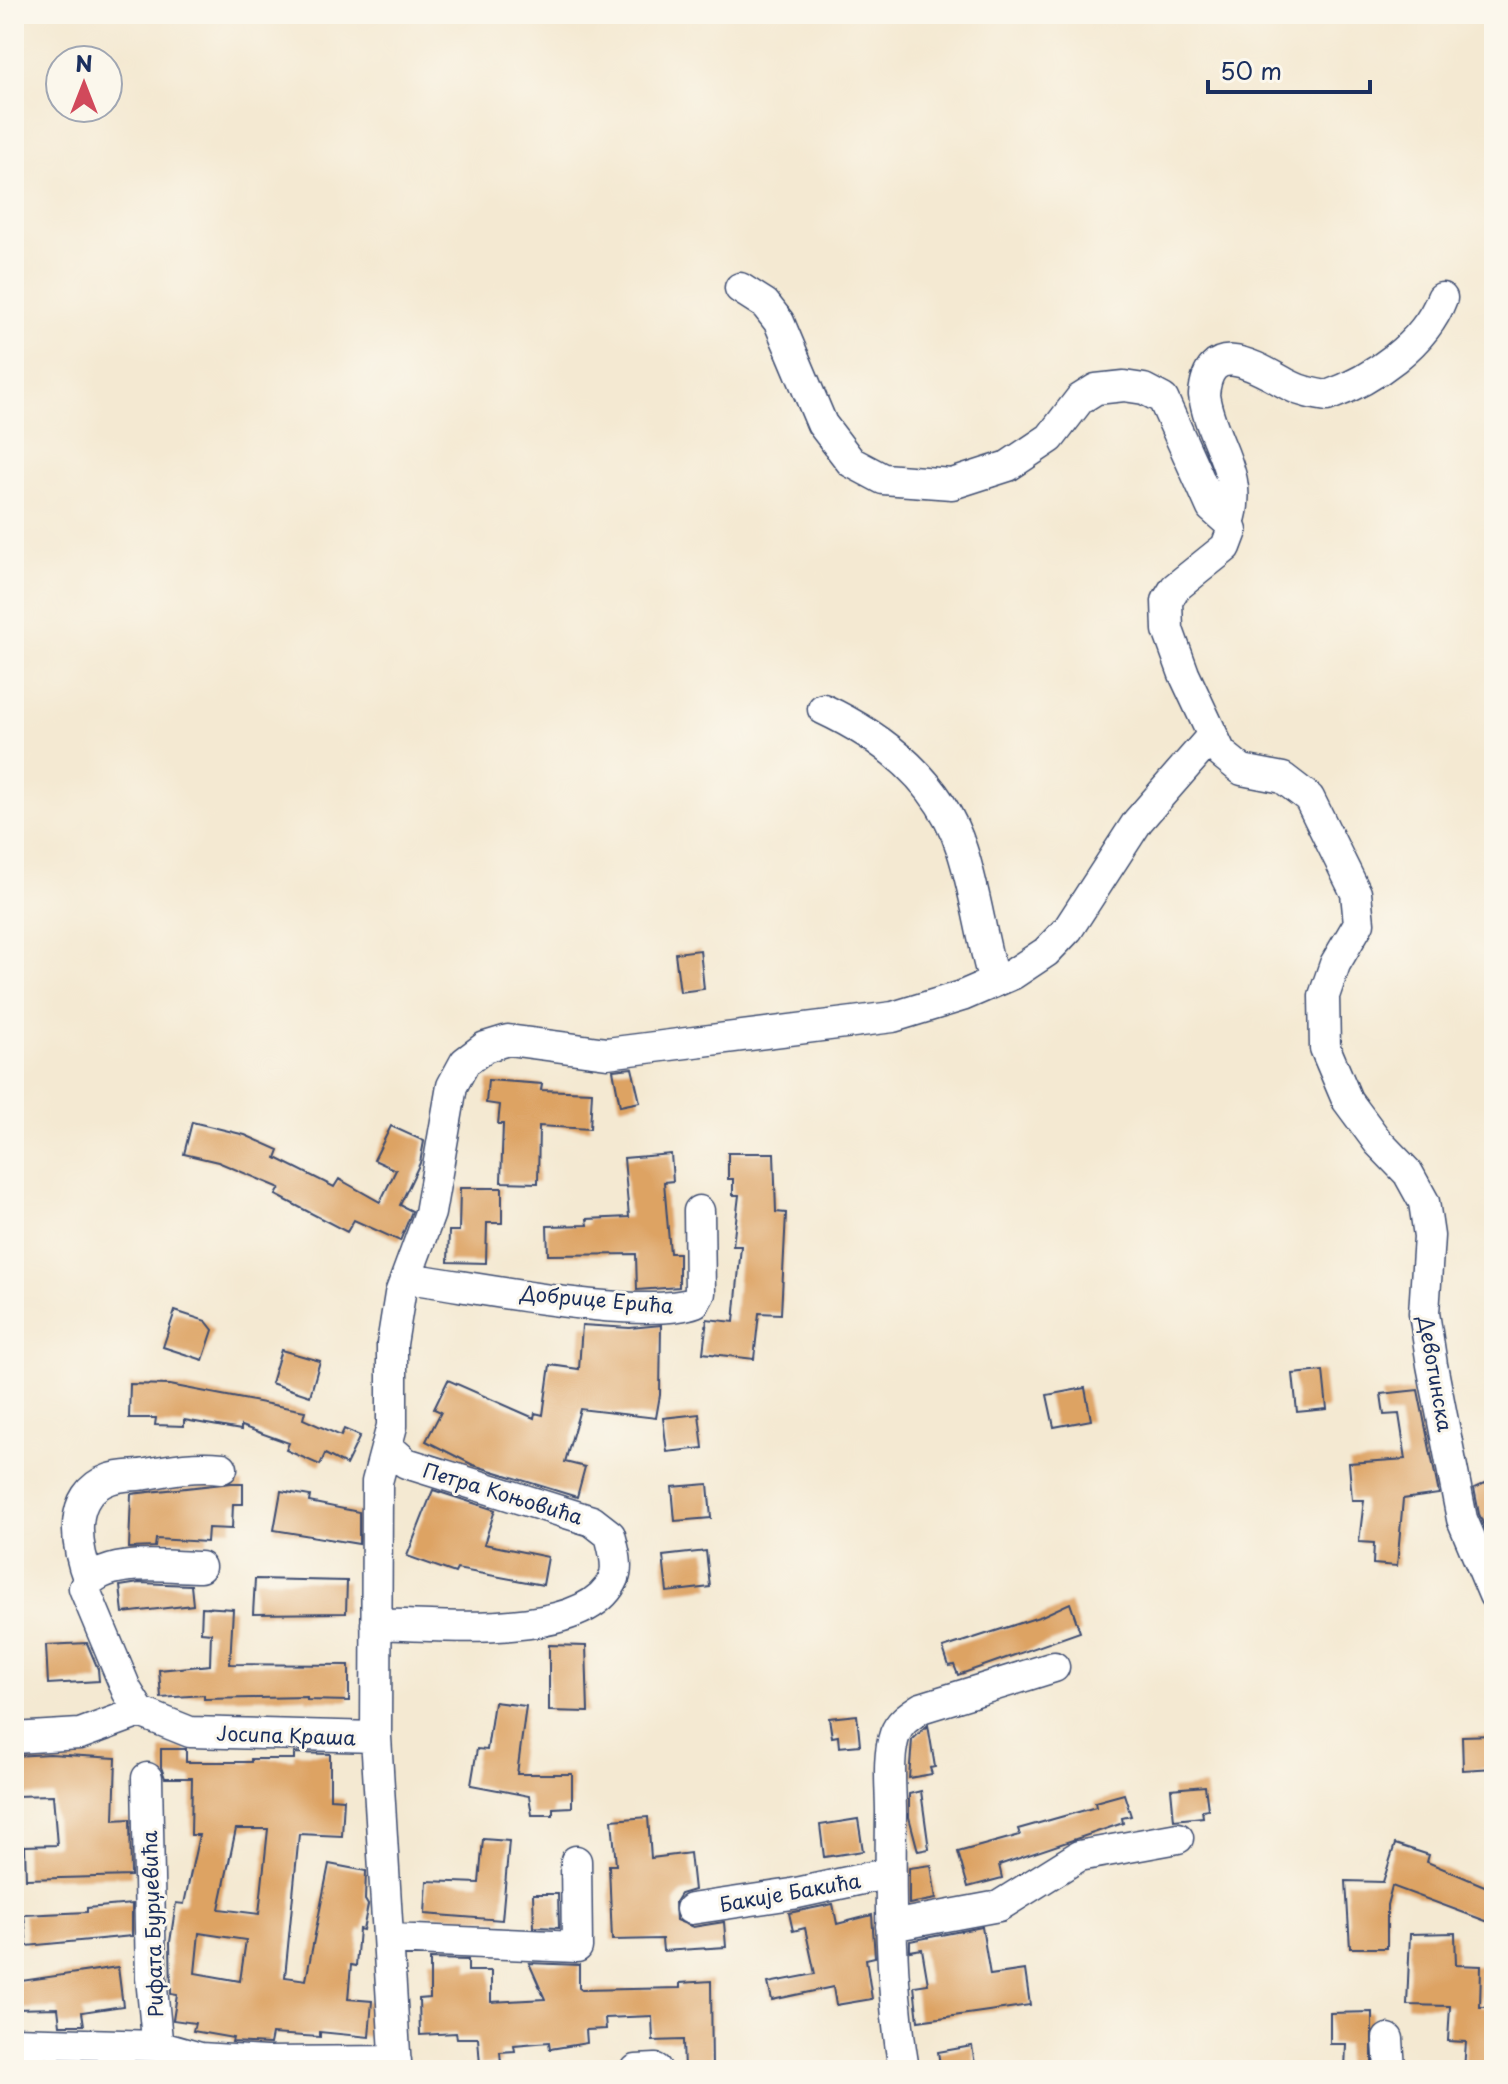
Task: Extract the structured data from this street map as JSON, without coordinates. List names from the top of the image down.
{
  "streets": {
    "street": [
      "Добрице Ерића",
      "Девотинска",
      "Петра Коњовића",
      "Јосипа Краша",
      "Бакије Бакића",
      "Рифата Бурџевића"
    ]
  },
  "scale_bar": "50 m",
  "north": "top"
}
